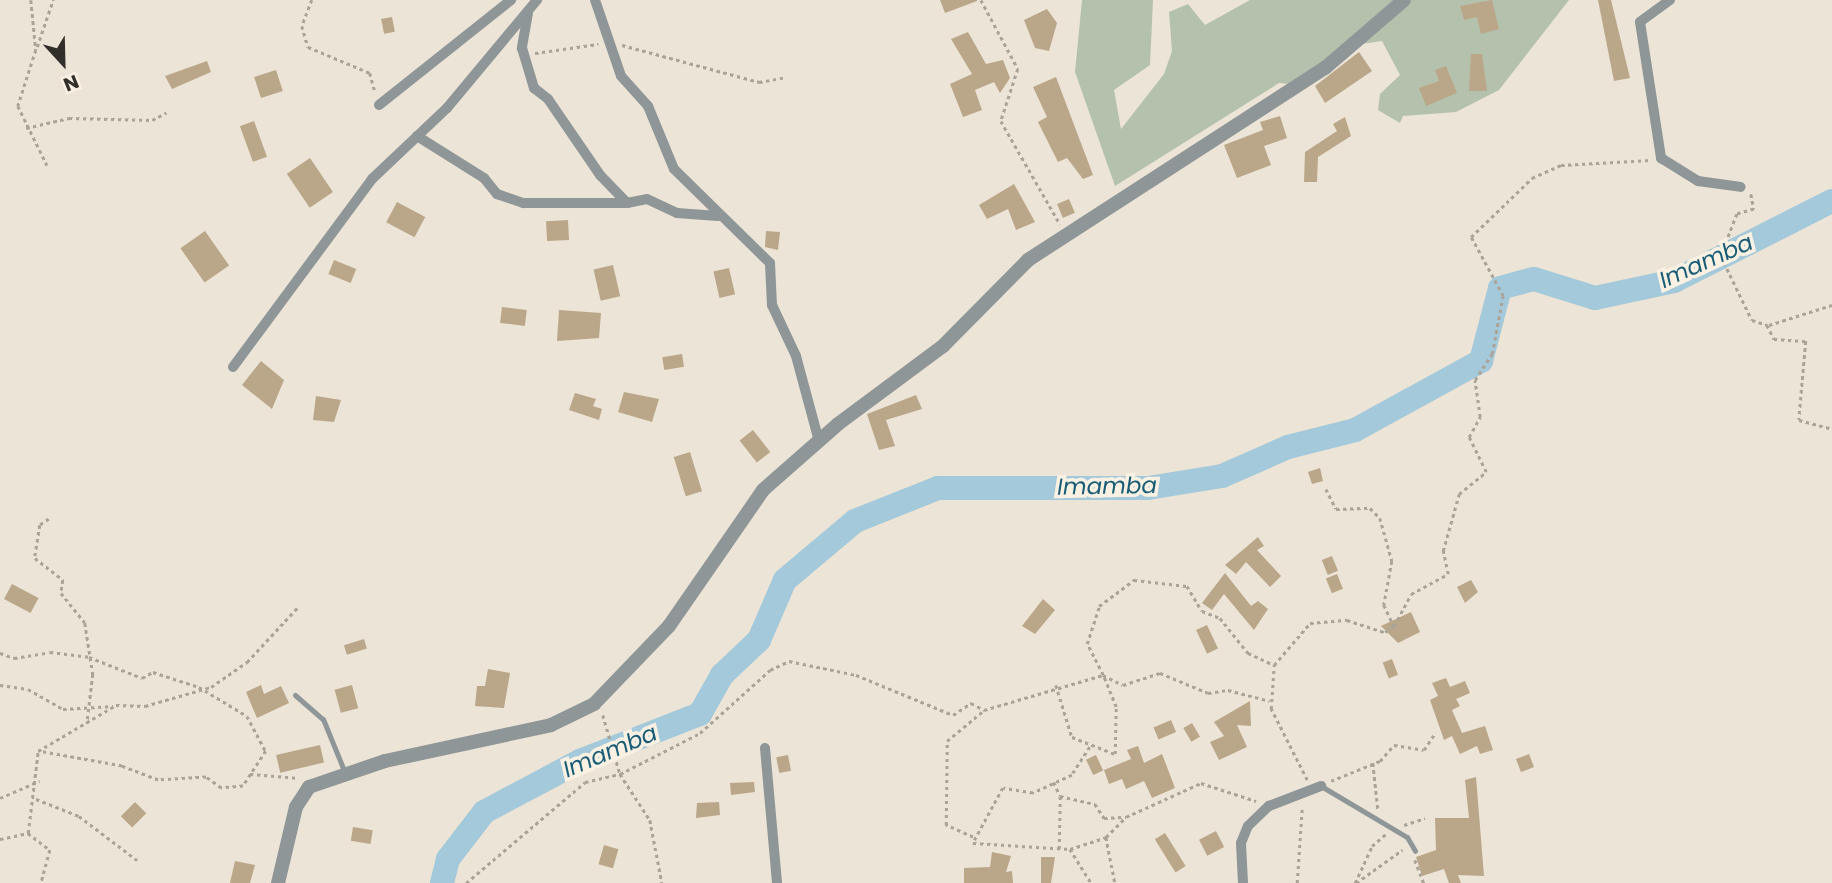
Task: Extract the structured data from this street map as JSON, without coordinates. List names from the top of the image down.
{
  "water": ["Imamba"],
  "north": "bottom"
}
